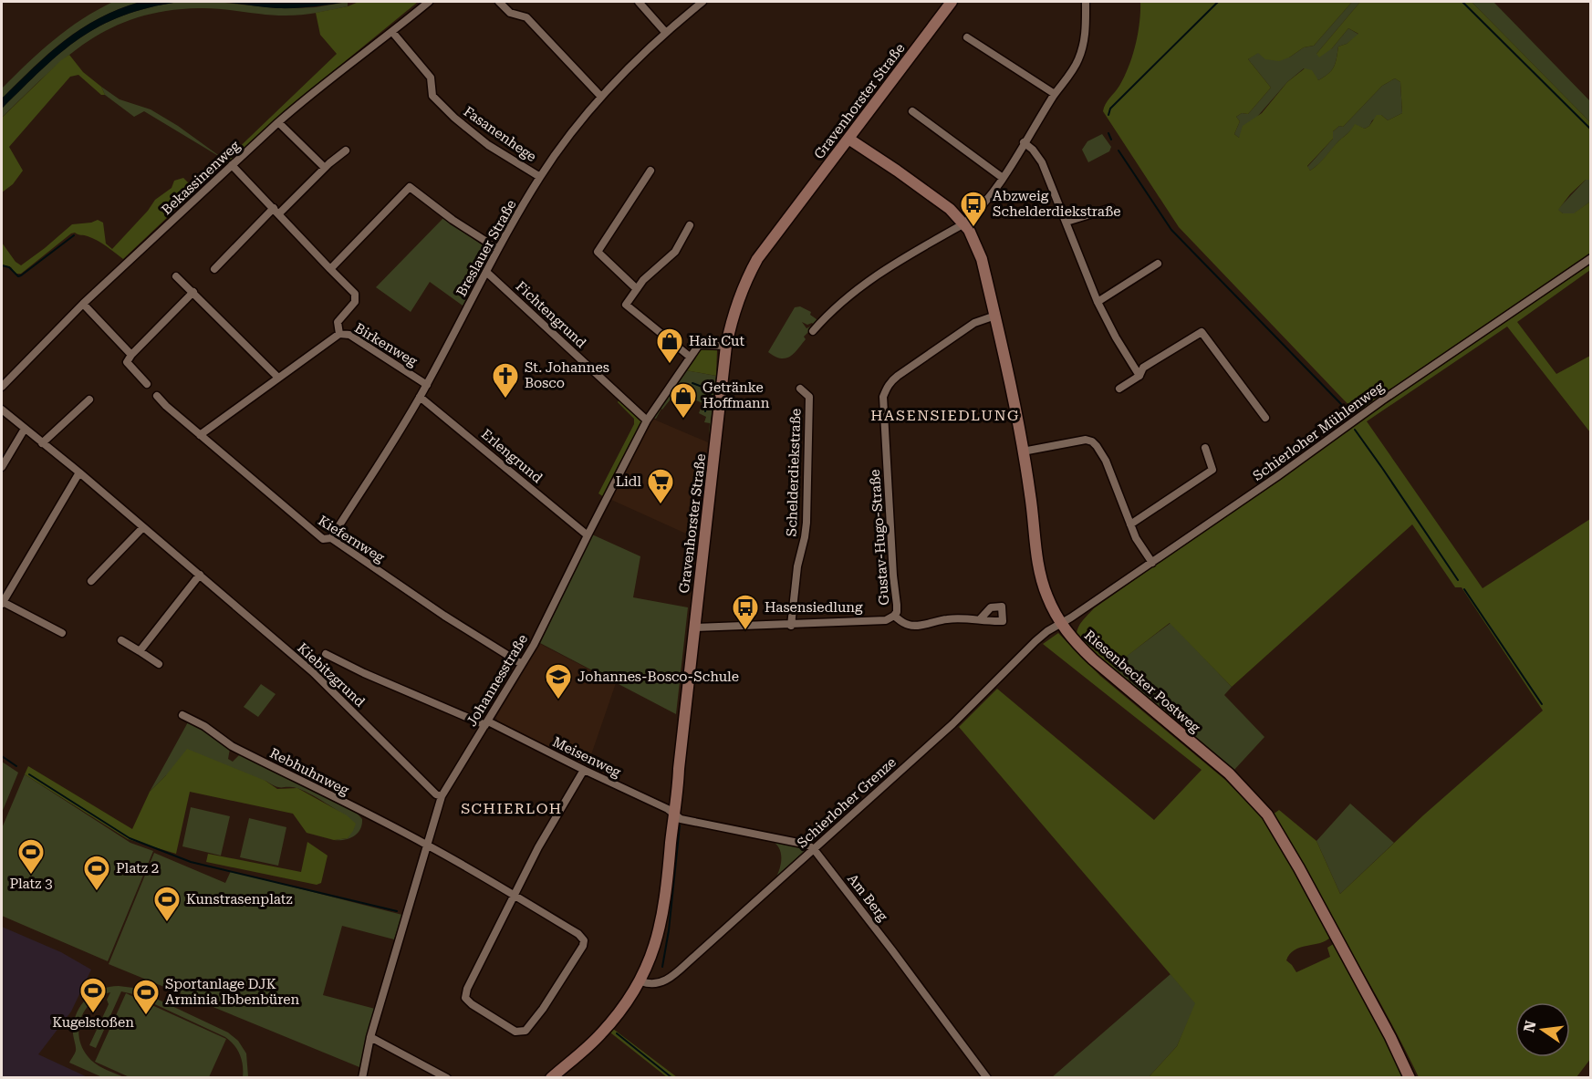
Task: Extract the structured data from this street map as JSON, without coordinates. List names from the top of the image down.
{
  "streets": {
    "main road": ["Gravenhorster Straße", "Riesenbecker Postweg"],
    "street": [
      "Fasanenhege",
      "Bekassinenweg",
      "Breslauer Straße",
      "Fichtengrund",
      "Birkenweg",
      "Schierloher Mühlenweg",
      "Erlengrund",
      "Schelderdiekstraße",
      "Gustav-Hugo-Straße",
      "Kiefernweg",
      "Kiebitzgrund",
      "Johannesstraße",
      "Meisenweg",
      "Rebhuhnweg",
      "Schierloher Grenze",
      "Am Berg"
    ]
  },
  "crossings": [
    ["Gravenhorster Straße", "Gustav-Hugo-Straße"],
    ["Gravenhorster Straße", "Johannesstraße"],
    ["Gravenhorster Straße", "Riesenbecker Postweg"],
    ["Gravenhorster Straße", "Meisenweg"],
    ["Gravenhorster Straße", "Schierloher Grenze"],
    ["Fasanenhege", "Bekassinenweg"],
    ["Fasanenhege", "Breslauer Straße"],
    ["Breslauer Straße", "Fichtengrund"],
    ["Breslauer Straße", "Birkenweg"],
    ["Breslauer Straße", "Erlengrund"],
    ["Breslauer Straße", "Kiefernweg"],
    ["Fichtengrund", "Johannesstraße"],
    ["Birkenweg", "Kiefernweg"],
    ["Schierloher Mühlenweg", "Riesenbecker Postweg"],
    ["Schierloher Mühlenweg", "Schierloher Grenze"],
    ["Erlengrund", "Johannesstraße"],
    ["Schelderdiekstraße", "Gustav-Hugo-Straße"],
    ["Gustav-Hugo-Straße", "Riesenbecker Postweg"],
    ["Kiefernweg", "Johannesstraße"],
    ["Kiebitzgrund", "Johannesstraße"],
    ["Johannesstraße", "Meisenweg"],
    ["Johannesstraße", "Rebhuhnweg"],
    ["Riesenbecker Postweg", "Schierloher Grenze"],
    ["Schierloher Grenze", "Am Berg"]
  ],
  "districts": ["HASENSIEDLUNG", "SCHIERLOH"],
  "places": {
    "bus stop": ["Abzweig Schelderdiekstraße", "Hasensiedlung"],
    "shop": ["Hair Cut", "Getränke Hoffmann"],
    "church": ["St. Johannes Bosco"],
    "supermarket": ["Lidl"],
    "school or university": ["Johannes-Bosco-Schule"],
    "sports": [
      "Platz 3",
      "Platz 2",
      "Kunstrasenplatz",
      "Kugelstoßen",
      "Sportanlage DJK Arminia Ibbenbüren"
    ]
  },
  "north": "left"
}
